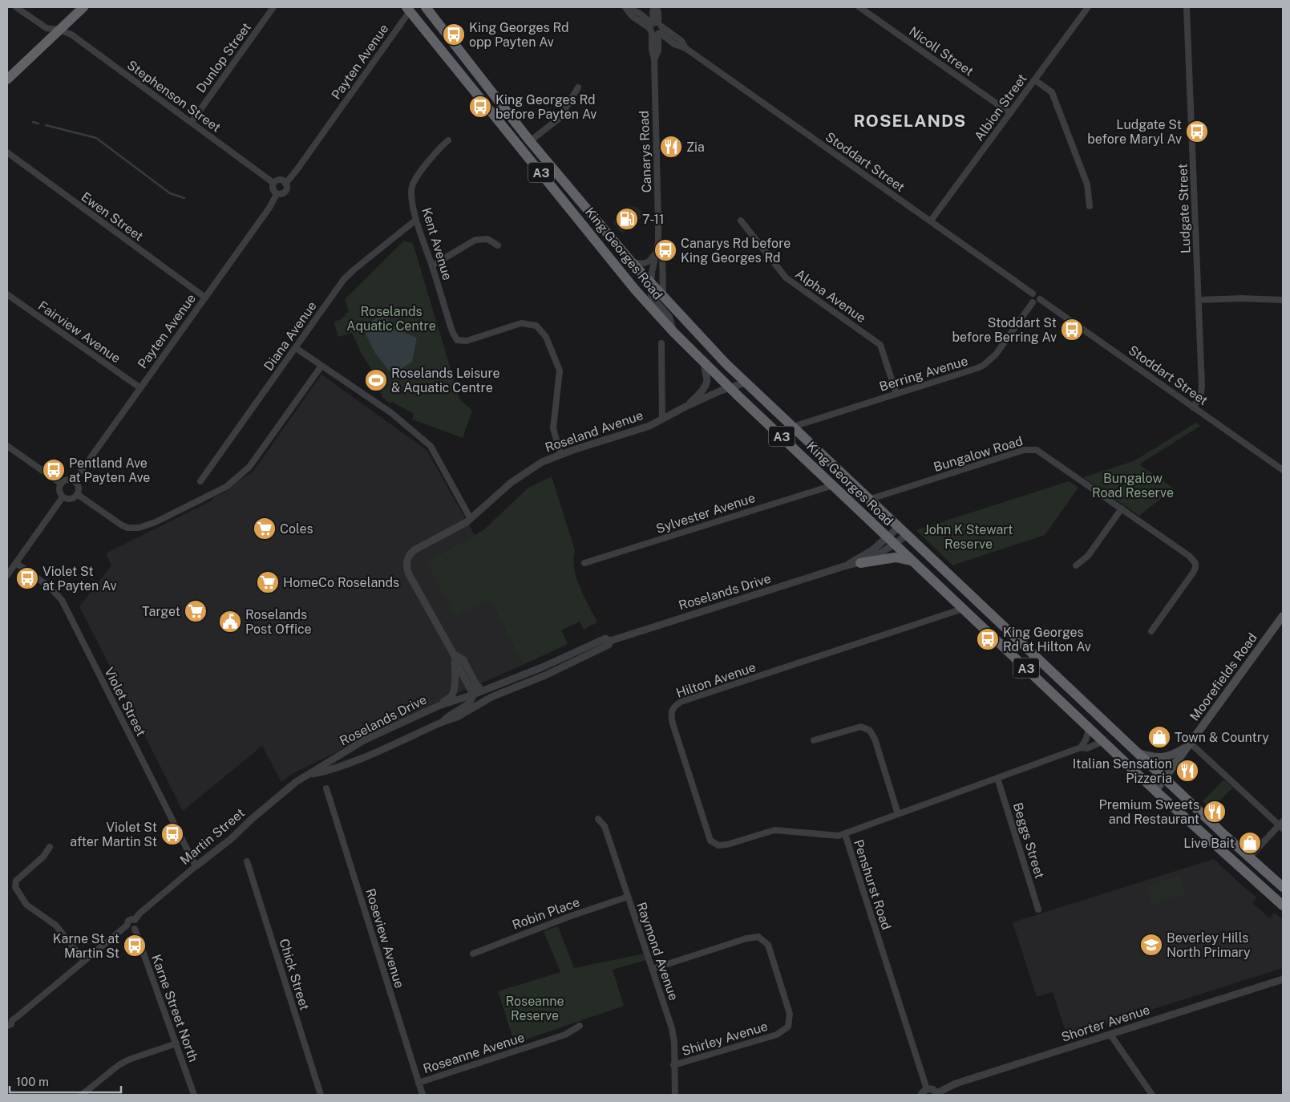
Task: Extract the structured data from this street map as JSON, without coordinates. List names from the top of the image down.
{
  "streets": {
    "highway": ["A3", "King Georges Road"],
    "main road": ["Moorefields Road"],
    "street": [
      "Nicoll Street",
      "Dunlop Street",
      "Payten Avenue",
      "Stephenson Street",
      "Albion Street",
      "Canarys Road",
      "Stoddart Street",
      "Ludgate Street",
      "Ewen Street",
      "Kent Avenue",
      "Alpha Avenue",
      "Fairview Avenue",
      "Diana Avenue",
      "Berring Avenue",
      "Roseland Avenue",
      "Bungalow Road",
      "Sylvester Avenue",
      "Roselands Drive",
      "Hilton Avenue",
      "Violet Street",
      "Martin Street",
      "Beggs Street",
      "Penshurst Road",
      "Robin Place",
      "Roseview Avenue",
      "Raymond Avenue",
      "Chick Street",
      "Karne Street North",
      "Shorter Avenue",
      "Shirley Avenue",
      "Roseanne Avenue"
    ]
  },
  "crossings": [
    ["Nicoll Street", "Albion Street"],
    ["Dunlop Street", "Stephenson Street"],
    ["Payten Avenue", "Stephenson Street"],
    ["Payten Avenue", "Ewen Street"],
    ["Payten Avenue", "King Georges Road"],
    ["Payten Avenue", "Fairview Avenue"],
    ["Albion Street", "Stoddart Street"],
    ["Canarys Road", "Stoddart Street"],
    ["Canarys Road", "King Georges Road"],
    ["Stoddart Street", "Ludgate Street"],
    ["Stoddart Street", "Berring Avenue"],
    ["Kent Avenue", "Diana Avenue"],
    ["Kent Avenue", "Roseland Avenue"],
    ["King Georges Road", "Berring Avenue"],
    ["King Georges Road", "Roseland Avenue"],
    ["King Georges Road", "Bungalow Road"],
    ["King Georges Road", "Sylvester Avenue"],
    ["King Georges Road", "Roselands Drive"],
    ["King Georges Road", "Moorefields Road"],
    ["King Georges Road", "Hilton Avenue"],
    ["King Georges Road", "Penshurst Road"],
    ["Alpha Avenue", "Berring Avenue"],
    ["Roseland Avenue", "Roselands Drive"],
    ["Roselands Drive", "Martin Street"],
    ["Hilton Avenue", "Penshurst Road"],
    ["Violet Street", "Martin Street"],
    ["Martin Street", "Karne Street North"],
    ["Beggs Street", "Penshurst Road"],
    ["Robin Place", "Raymond Avenue"],
    ["Roseview Avenue", "Roseanne Avenue"],
    ["Raymond Avenue", "Shirley Avenue"]
  ],
  "districts": ["ROSELANDS"],
  "parks": [
    "Roselands Aquatic Centre",
    "Bungalow Road Reserve",
    "John K Stewart Reserve",
    "Roseanne Reserve"
  ],
  "places": {
    "bus stop": [
      "King Georges Rd opp Payten Av",
      "King Georges Rd before Payten Av",
      "Ludgate St before Maryl Av",
      "Canarys Rd before King Georges Rd",
      "Stoddart St before Berring Av",
      "Pentland Ave at Payten Ave",
      "Violet St at Payten Av",
      "King Georges Rd at Hilton Av",
      "Violet St after Martin St",
      "Karne St at Martin St"
    ],
    "restaurant": ["Zia", "Italian Sensation Pizzeria", "Premium Sweets and Restaurant"],
    "fuel station": ["7-11"],
    "sports": ["Roselands Leisure & Aquatic Centre"],
    "supermarket": ["Coles", "HomeCo Roselands", "Target"],
    "public building": ["Roselands Post Office"],
    "shop": ["Town & Country", "Live Bait"],
    "school or university": ["Beverley Hills North Primary"]
  },
  "scale_bar": "100 m"
}
